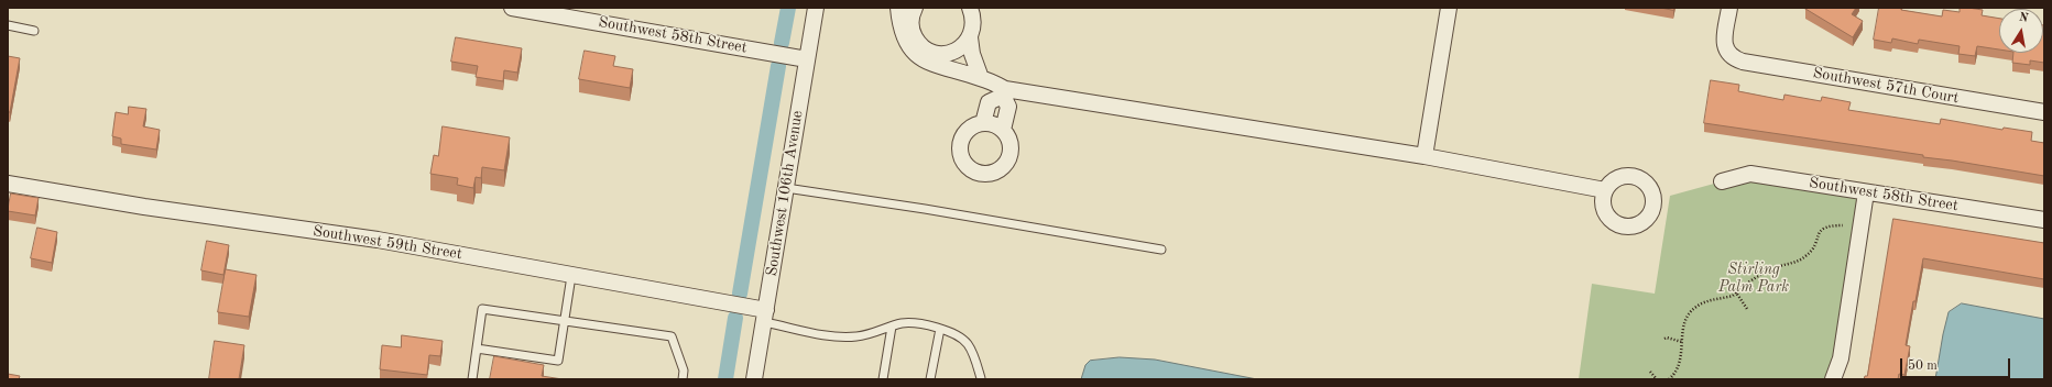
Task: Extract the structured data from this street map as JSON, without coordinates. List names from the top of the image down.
{
  "streets": {
    "street": [
      "Southwest 58th Street",
      "Southwest 57th Court",
      "Southwest 106th Avenue",
      "Southwest 59th Street"
    ]
  },
  "crossings": [
    ["Southwest 58th Street", "Southwest 106th Avenue"],
    ["Southwest 106th Avenue", "Southwest 59th Street"]
  ],
  "parks": ["Stirling Palm Park"],
  "scale_bar": "50 m",
  "north": "top"
}
